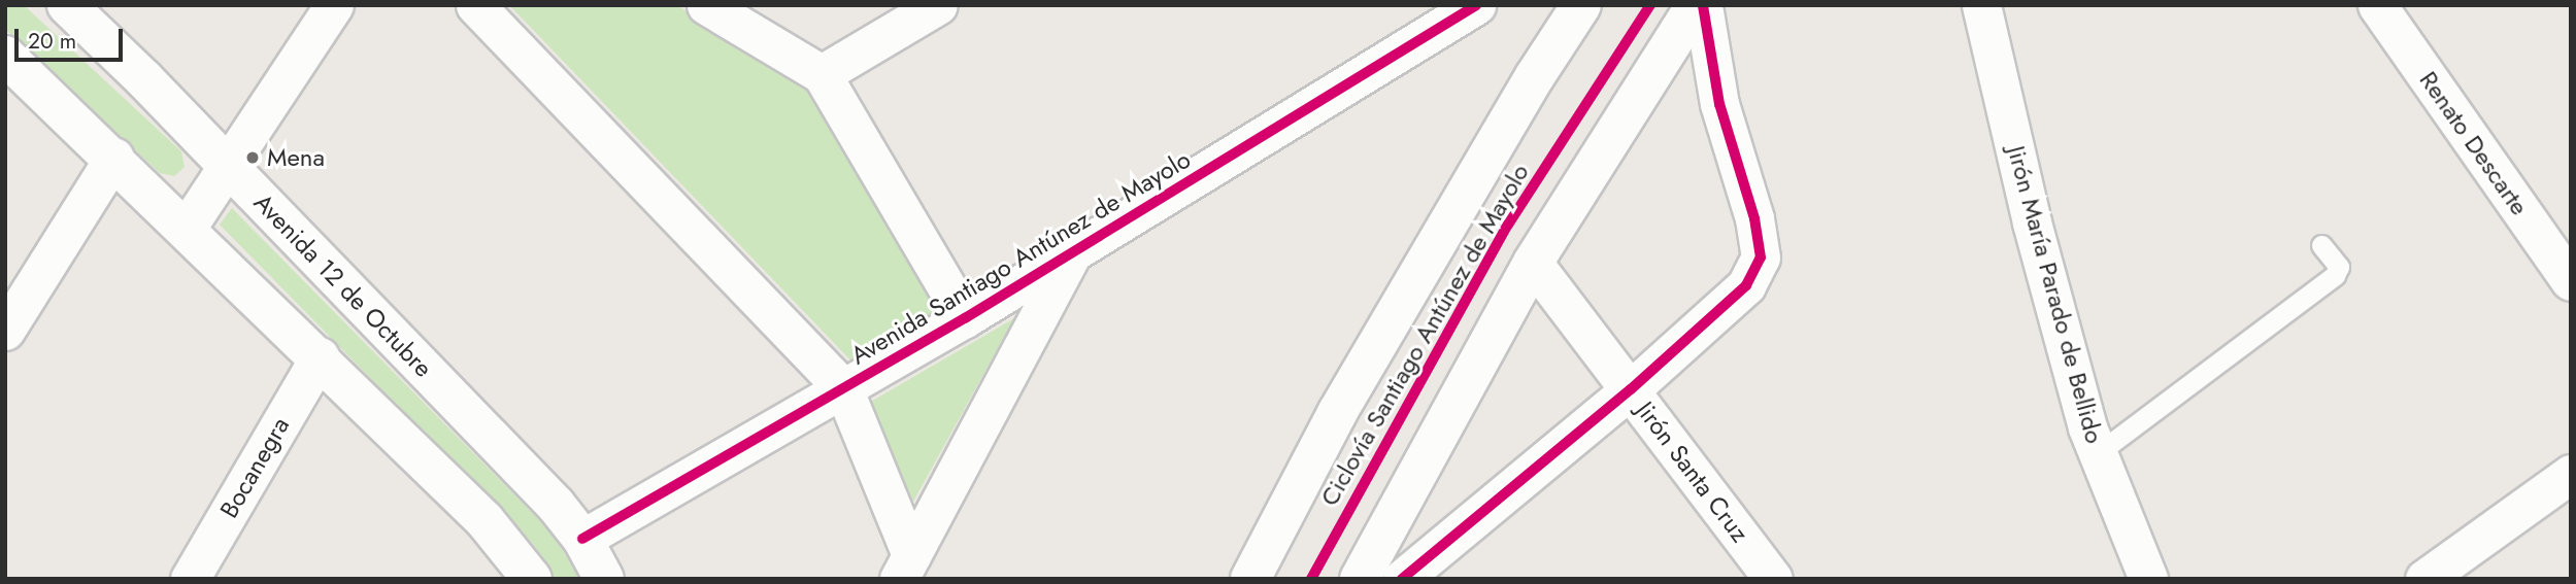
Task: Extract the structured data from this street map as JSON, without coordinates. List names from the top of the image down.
{
  "streets": {
    "main road": ["Avenida 12 de Octubre"],
    "street": [
      "Renato Descarte",
      "Avenida Santiago Antúnez de Mayolo",
      "Jirón María Parado de Bellido",
      "Bocanegra",
      "Jirón Santa Cruz"
    ],
    "cycle path": ["Ciclovía Santiago Antúnez de Mayolo"]
  },
  "crossings": [
    ["Avenida Santiago Antúnez de Mayolo", "Avenida 12 de Octubre"]
  ],
  "places": ["Mena"],
  "scale_bar": "20 m"
}
